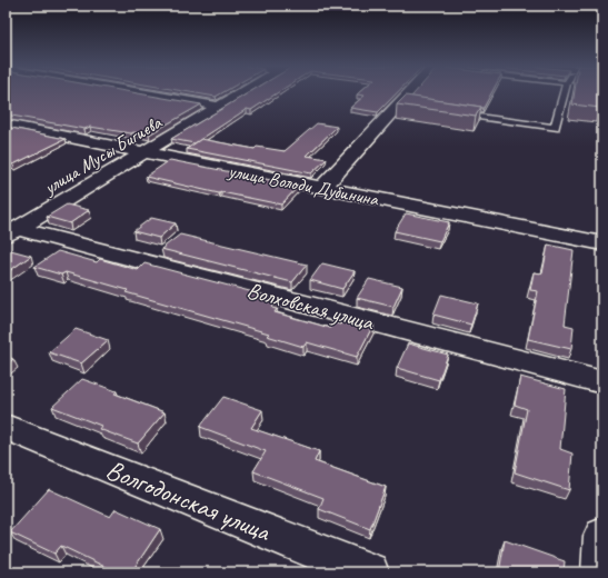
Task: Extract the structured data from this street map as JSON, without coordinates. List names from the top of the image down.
{
  "streets": {
    "street": [
      "улица Мусы Бигиева",
      "улица Володи Дубинина",
      "Волховская улица",
      "Волгодонская улица"
    ]
  },
  "crossings": [
    ["улица Мусы Бигиева", "улица Володи Дубинина"],
    ["улица Мусы Бигиева", "Волховская улица"]
  ]
}
